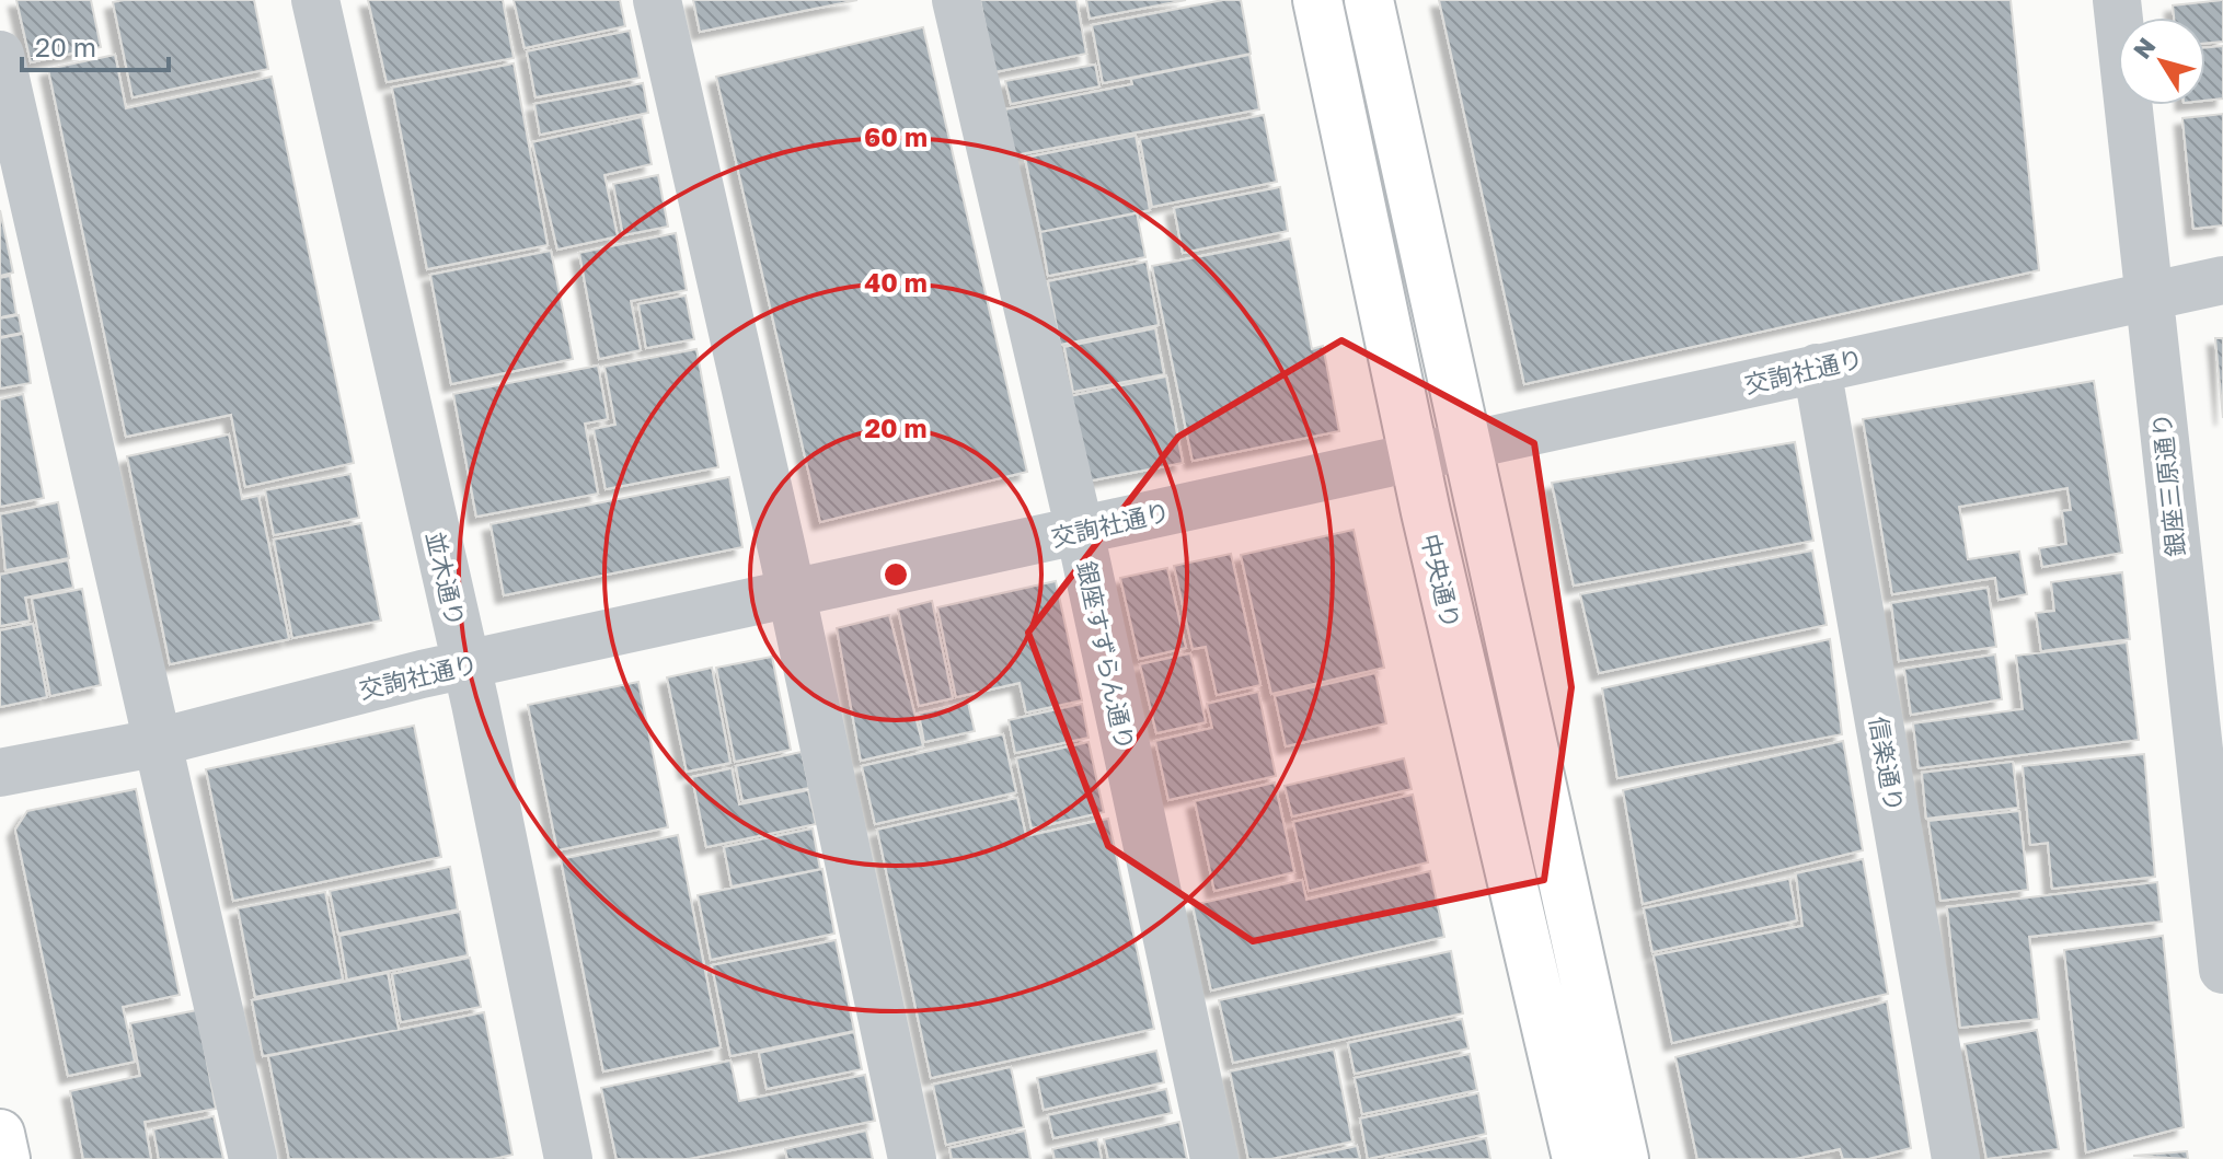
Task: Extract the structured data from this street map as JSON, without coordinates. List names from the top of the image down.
{
  "streets": {
    "main road": ["中央通り"],
    "street": [
      "交詢社通り",
      "銀座三原通り",
      "並木通り",
      "銀座すずらん通り",
      "信楽通り"
    ]
  },
  "crossings": [
    ["交詢社通り", "銀座三原通り"],
    ["交詢社通り", "並木通り"],
    ["交詢社通り", "中央通り"],
    ["交詢社通り", "銀座すずらん通り"],
    ["交詢社通り", "信楽通り"]
  ],
  "scale_bar": "20 m",
  "north": "top left",
  "rings": ["60 m", "40 m", "20 m"]
}
